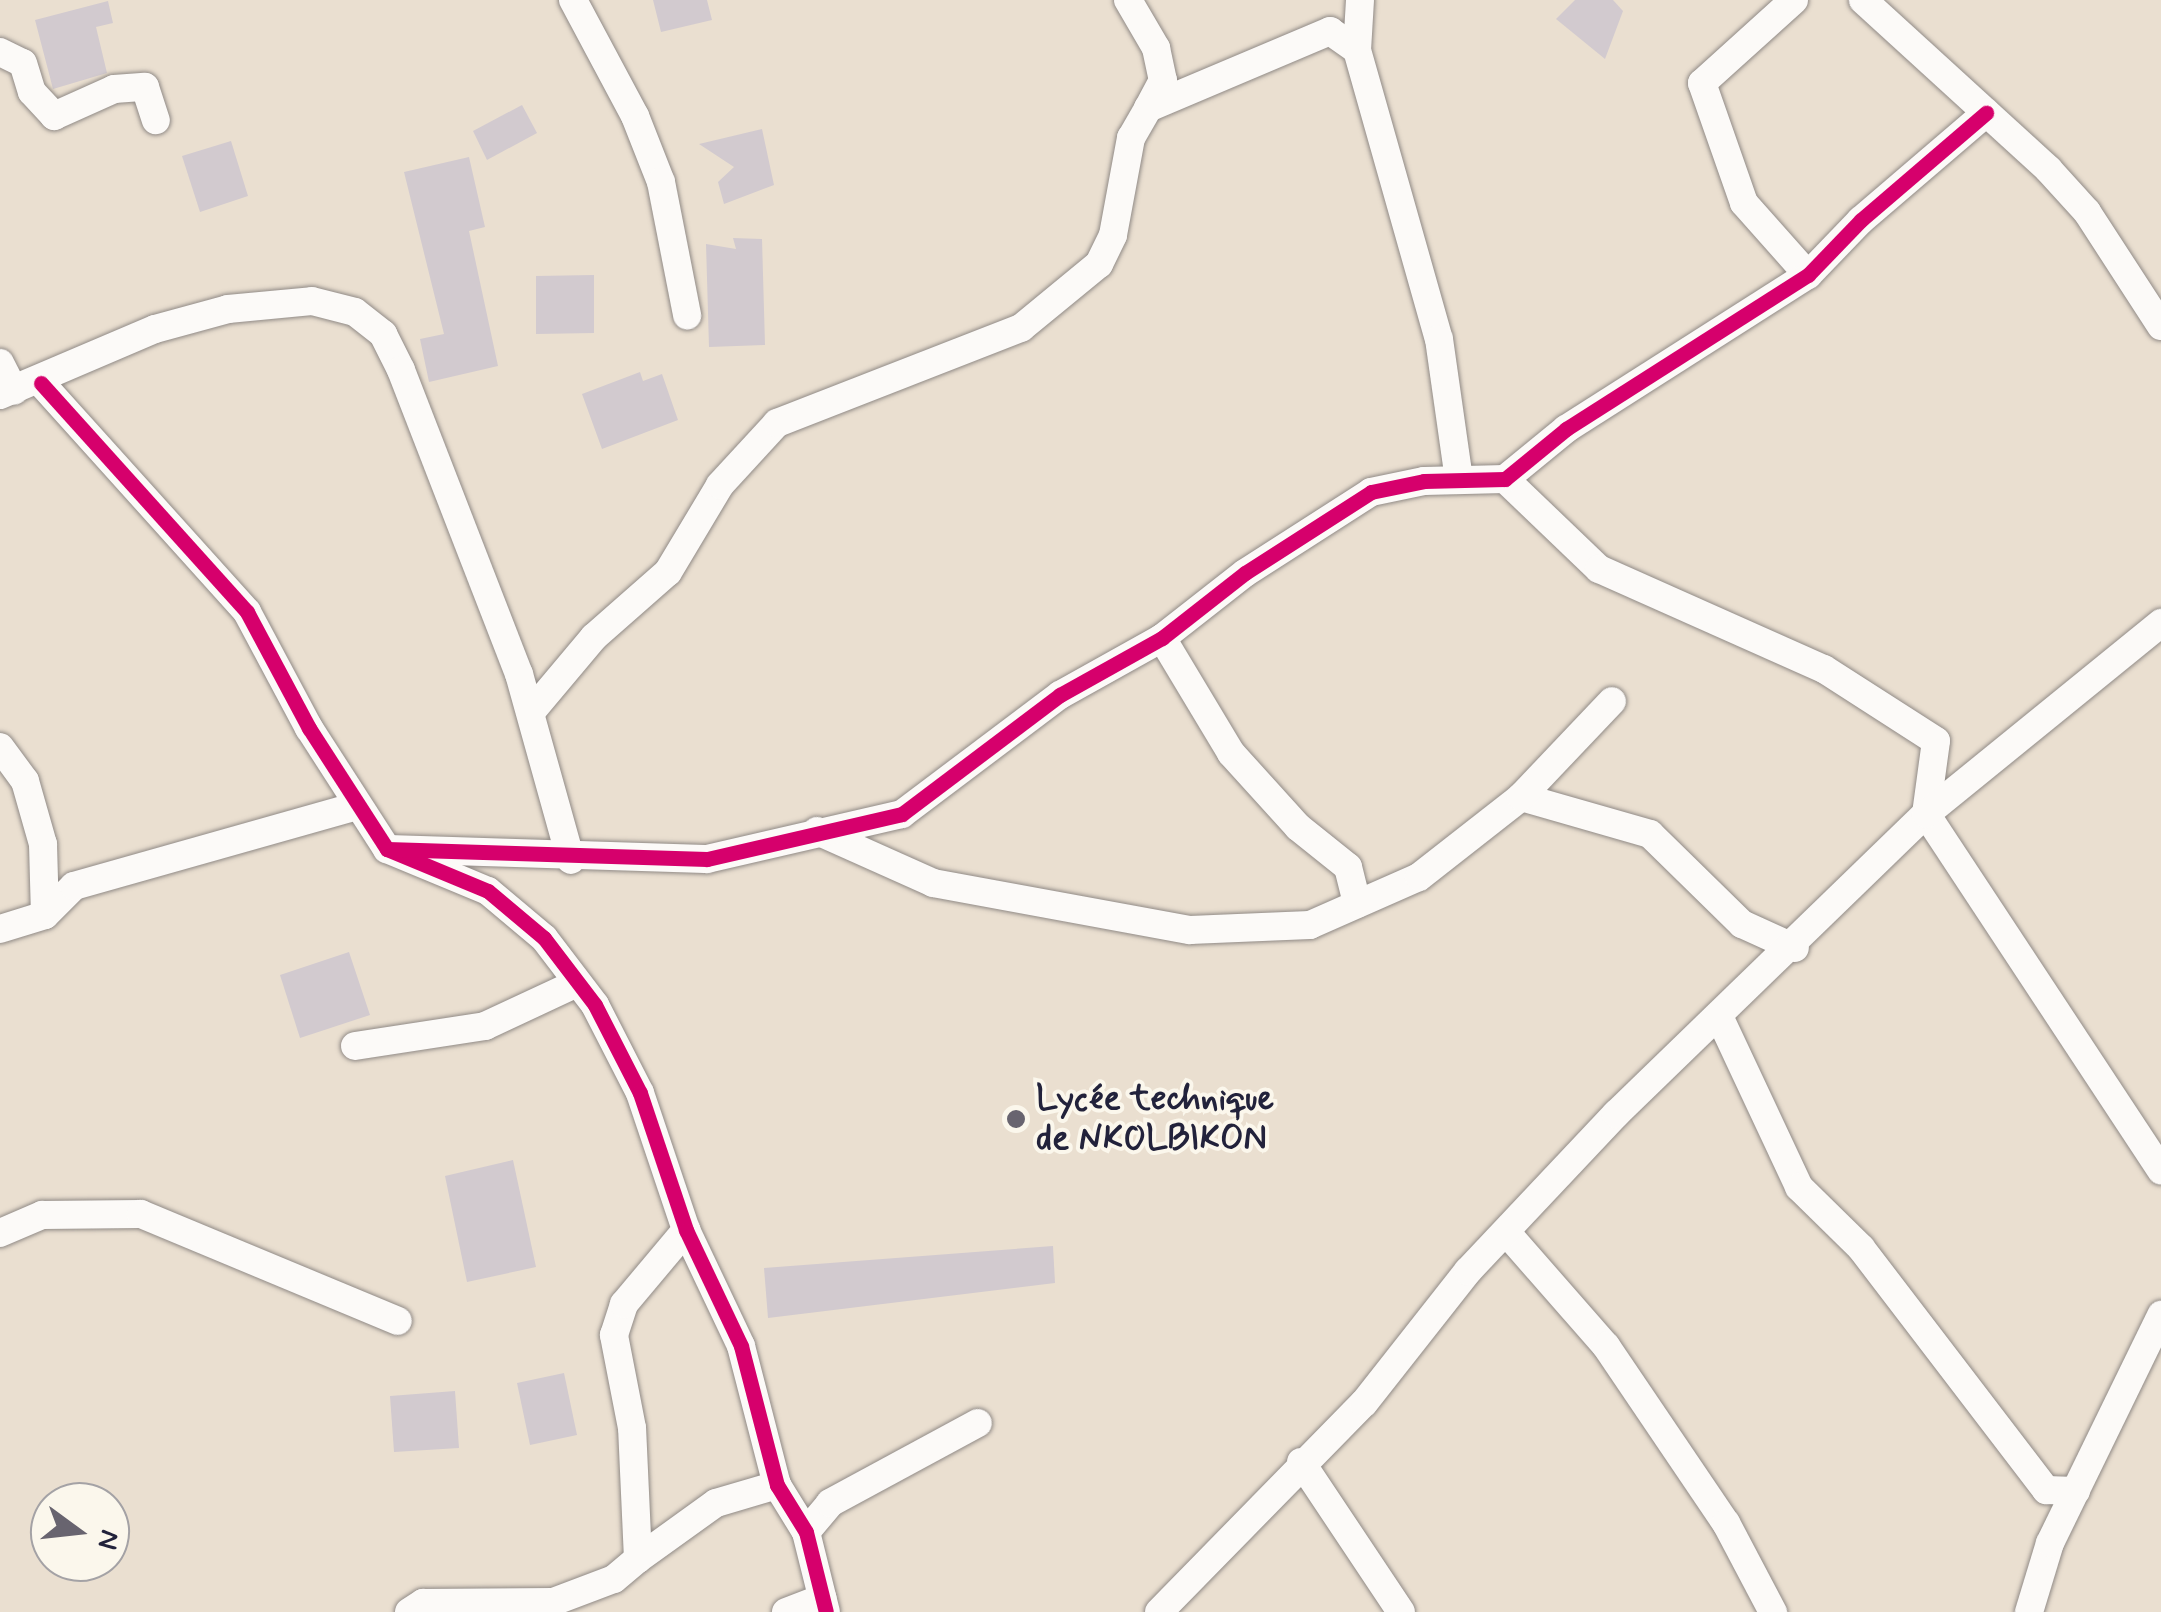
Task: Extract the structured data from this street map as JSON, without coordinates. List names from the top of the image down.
{
  "places": ["Lycée technique de NKOLBIKON"],
  "north": "right"
}
